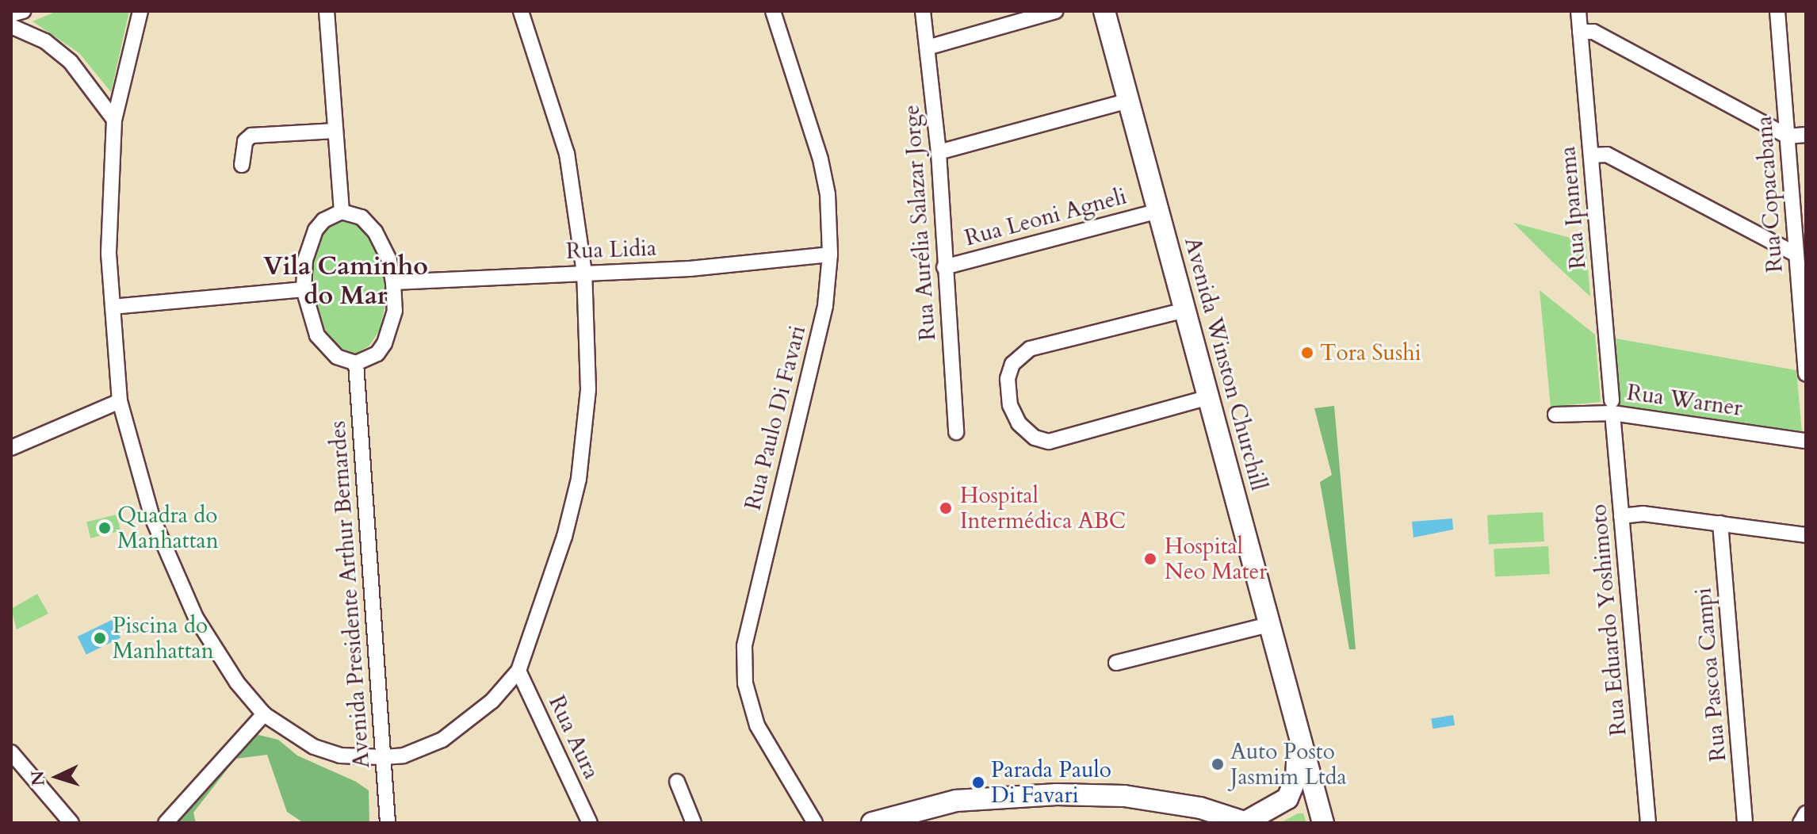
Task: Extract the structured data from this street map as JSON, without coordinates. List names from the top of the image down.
{
  "streets": {
    "main road": ["Avenida Winston Churchill"],
    "street": [
      "Rua Copacabana",
      "Rua Ipanema",
      "Rua Leoni Agneli",
      "Rua Aurélia Salazar Jorge",
      "Rua Lidia",
      "Rua Warner",
      "Rua Paulo Di Favari",
      "Avenida Presidente Arthur Bernardes",
      "Rua Eduardo Yoshimoto",
      "Rua Pascoa Campi",
      "Rua Aura"
    ]
  },
  "crossings": [
    ["Rua Ipanema", "Rua Warner"],
    ["Rua Ipanema", "Rua Eduardo Yoshimoto"],
    ["Rua Leoni Agneli", "Rua Aurélia Salazar Jorge"],
    ["Rua Leoni Agneli", "Avenida Winston Churchill"],
    ["Rua Lidia", "Rua Paulo Di Favari"],
    ["Rua Lidia", "Avenida Presidente Arthur Bernardes"],
    ["Rua Warner", "Rua Eduardo Yoshimoto"]
  ],
  "districts": ["Vila Caminho do Mar"],
  "places": [
    "Tora Sushi",
    "Hospital Intermédica ABC",
    "Quadra do Manhattan",
    "Hospital Neo Mater",
    "Piscina do Manhattan",
    "Auto Posto Jasmim Ltda",
    "Parada Paulo Di Favari"
  ],
  "north": "left"
}
